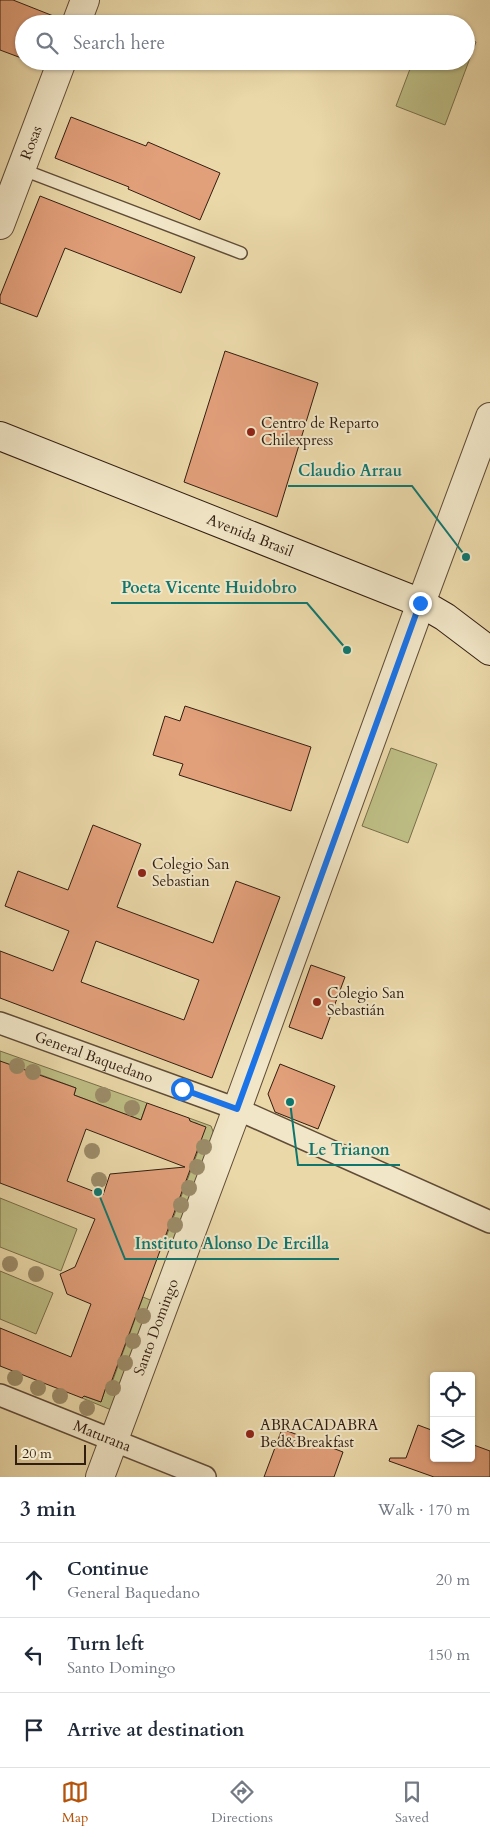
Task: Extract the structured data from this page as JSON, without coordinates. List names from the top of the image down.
{
  "streets": {
    "street": [
      "Rosas",
      "Avenida Brasil",
      "General Baquedano",
      "Santo Domingo",
      "Maturana"
    ]
  },
  "crossings": [
    ["Avenida Brasil", "Santo Domingo"],
    ["General Baquedano", "Santo Domingo"],
    ["Santo Domingo", "Maturana"]
  ],
  "places": [
    "Centro de Reparto Chilexpress",
    "Claudio Arrau",
    "Poeta Vicente Huidobro",
    "Colegio San Sebastian",
    "Colegio San Sebastián",
    "Le Trianon",
    "Instituto Alonso De Ercilla",
    "ABRACADABRA Bed&Breakfast"
  ],
  "scale_bar": "20 m",
  "page": {
    "search": "Search here",
    "scale": "20 m",
    "heading": ["3 min", "Walk · 170 m"],
    "list": [
      ["Continue", "General Baquedano", "20 m"],
      ["Turn left", "Santo Domingo", "150 m"],
      "Arrive at destination"
    ],
    "nav": ["Map", "Directions", "Saved"]
  }
}
